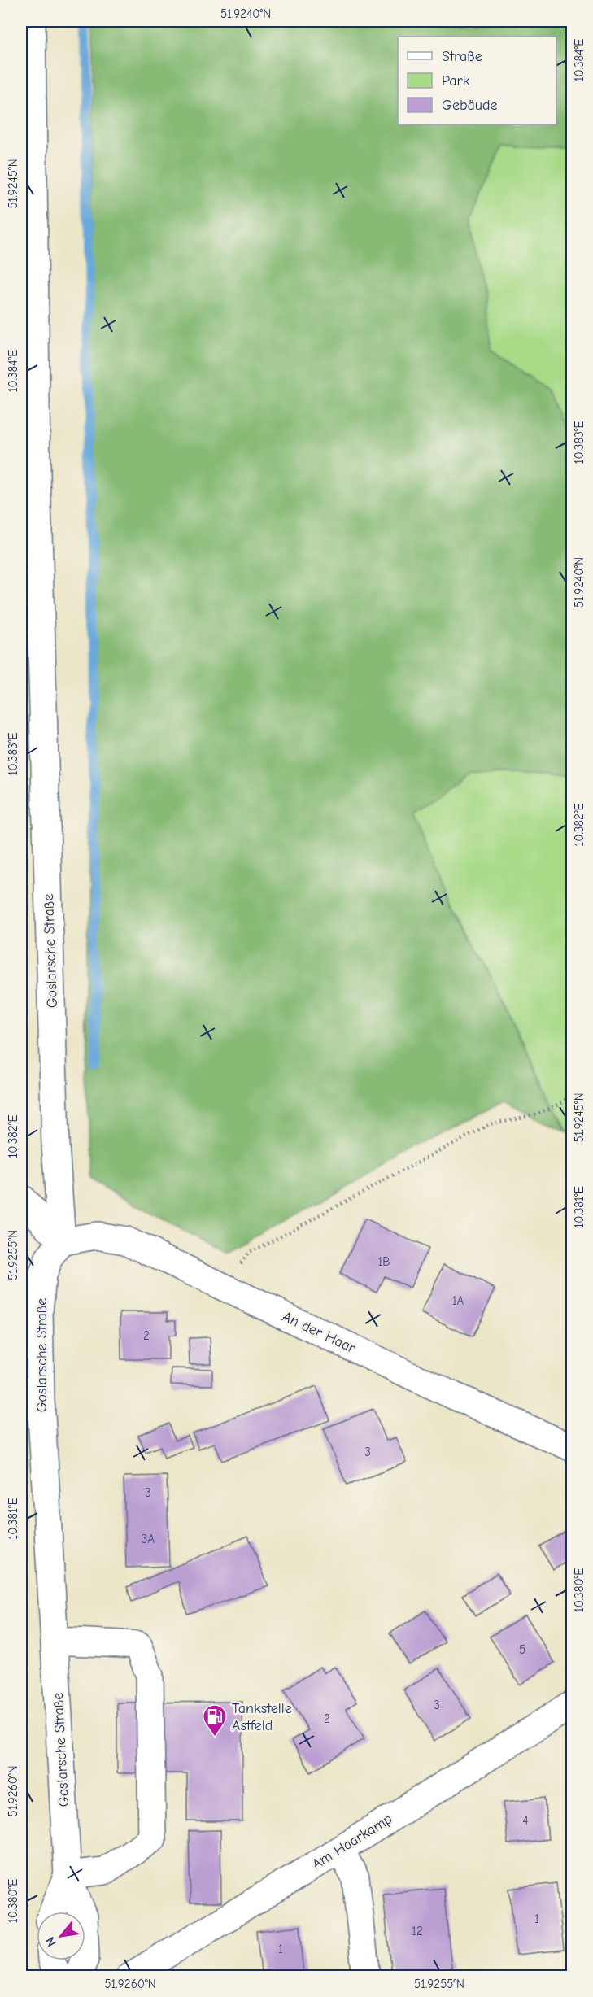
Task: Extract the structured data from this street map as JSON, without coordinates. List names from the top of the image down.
{
  "streets": {
    "street": ["Goslarsche Straße", "An der Haar", "Am Haarkamp"]
  },
  "crossings": [
    ["Goslarsche Straße", "An der Haar"]
  ],
  "places": {
    "fuel station": ["Tankstelle Astfeld"]
  },
  "house_numbers": [
    "1B",
    "1A",
    "2",
    "3",
    "3",
    "3A",
    "5",
    "3",
    "2",
    "4",
    "1",
    "12",
    "1"
  ],
  "legend": ["Straße", "Park", "Gebäude"],
  "north": "bottom left",
  "coordinates": [
    "51.9240°N",
    "10.384°E",
    "51.9245°N",
    "10.383°E",
    "10.382°E",
    "10.381°E",
    "51.9255°N",
    "10.380°E",
    "51.9260°N"
  ]
}
